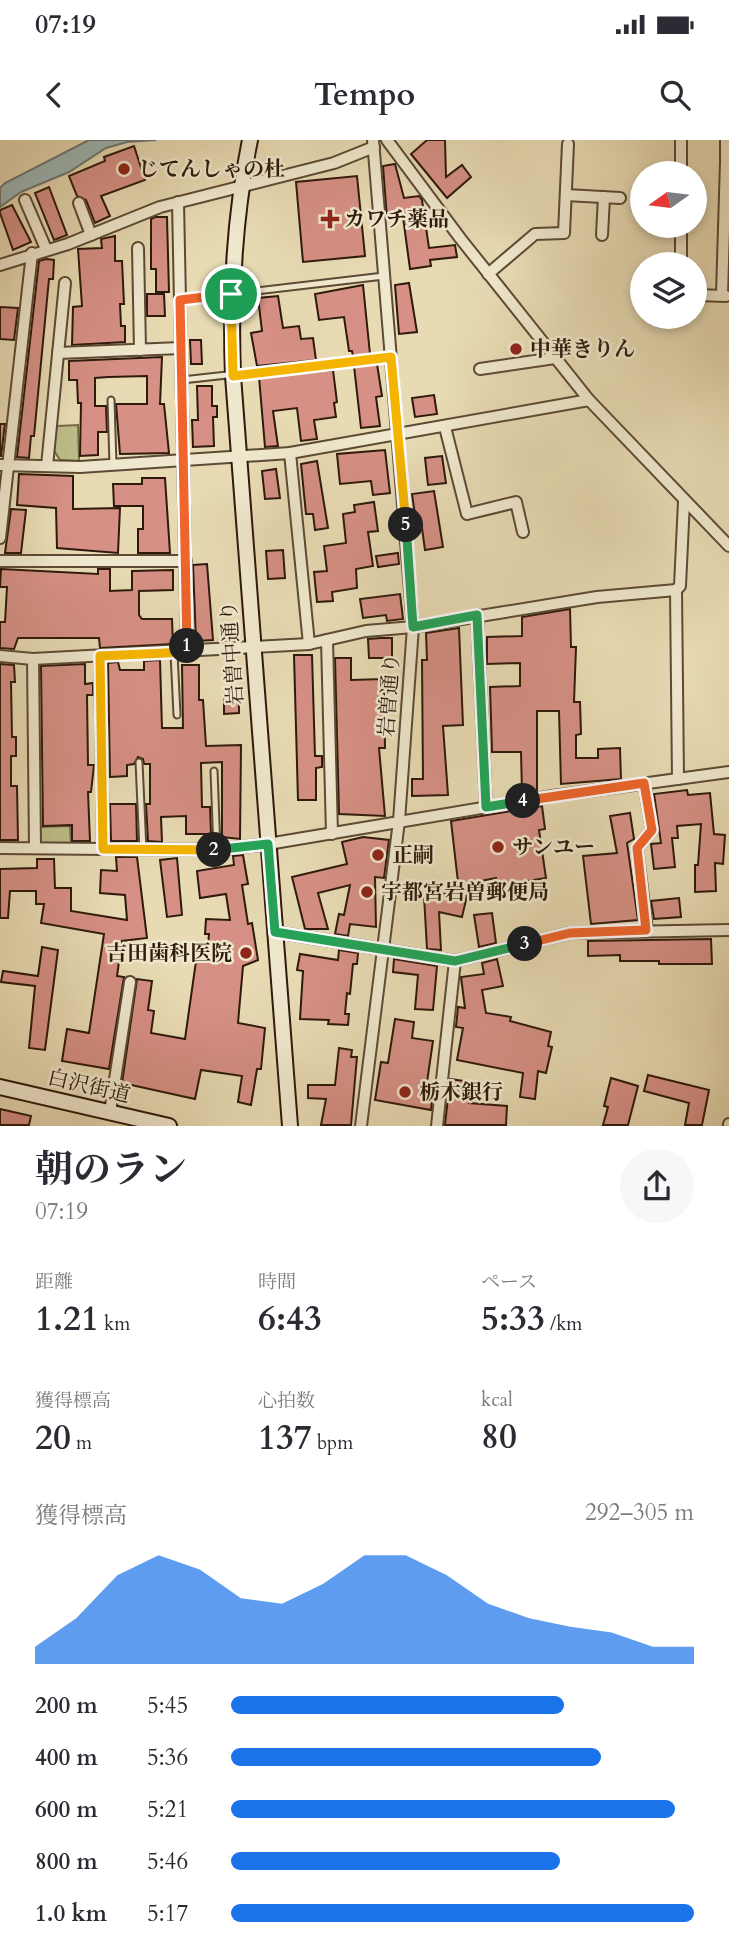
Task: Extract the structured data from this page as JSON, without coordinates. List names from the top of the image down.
{
  "streets": {
    "street": ["岩曽中通り", "岩曽通り", "白沢街道"]
  },
  "places": {
    "other": [
      "じてんしゃの杜",
      "中華きりん",
      "サンユー",
      "正嗣",
      "宇都宮岩曽郵便局",
      "吉田歯科医院",
      "栃木銀行"
    ],
    "health": ["カワチ薬品"]
  },
  "north": "left",
  "page": {
    "status": "07:19",
    "header": "Tempo",
    "pins": [
      "5",
      "1",
      "4",
      "2",
      "3"
    ],
    "heading": ["朝のラン", "07:19"],
    "stats": [
      ["距離", "1.21 km"],
      ["時間", "6:43"],
      ["ペース", "5:33 /km"],
      ["獲得標高", "20 m"],
      ["心拍数", "137 bpm"],
      ["kcal", "80"]
    ],
    "chart": ["獲得標高", "292–305 m"],
    "list": [
      {
        "name": "200 m",
        "note": "5:45"
      },
      {
        "name": "400 m",
        "note": "5:36"
      },
      {
        "name": "600 m",
        "note": "5:21"
      },
      {
        "name": "800 m",
        "note": "5:46"
      },
      {
        "name": "1.0 km",
        "note": "5:17"
      }
    ]
  }
}
